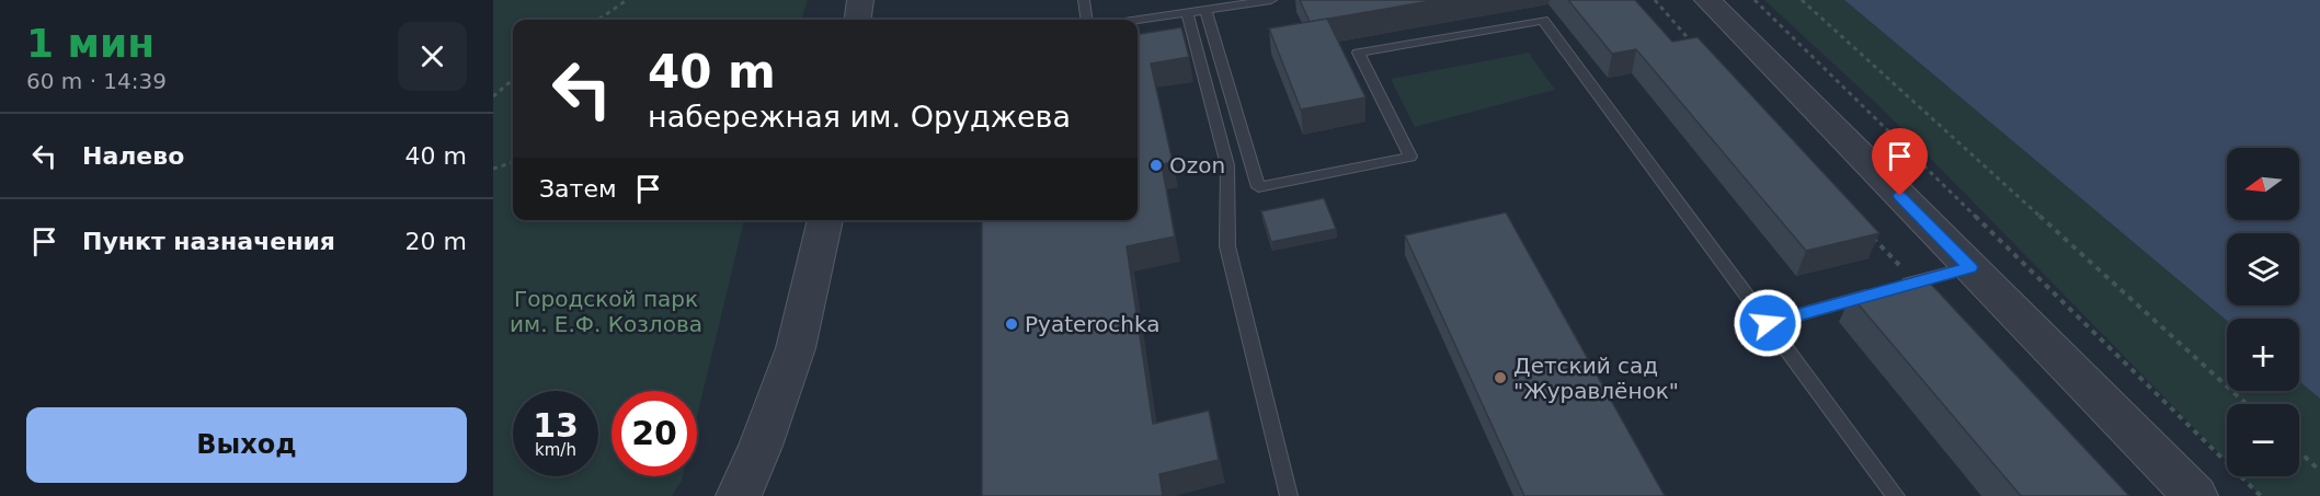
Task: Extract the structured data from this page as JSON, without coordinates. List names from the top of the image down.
{
  "parks": ["Городской парк им. Е.Ф. Козлова"],
  "places": ["Ozon", "Pyaterochka", "Детский сад \"Журавлёнок\""],
  "north": "left",
  "page": {
    "heading": ["1 мин", "60 m · 14:39"],
    "turn": ["40 m", "набережная им. Оруджева"],
    "list": [
      {
        "name": "Налево",
        "value": "40 m"
      },
      {
        "name": "Пункт назначения",
        "value": "20 m"
      }
    ],
    "map_buttons": ["+", "−"],
    "then": "Затем",
    "speed": "13 km/h",
    "limit": "20",
    "buttons": "Выход"
  }
}
